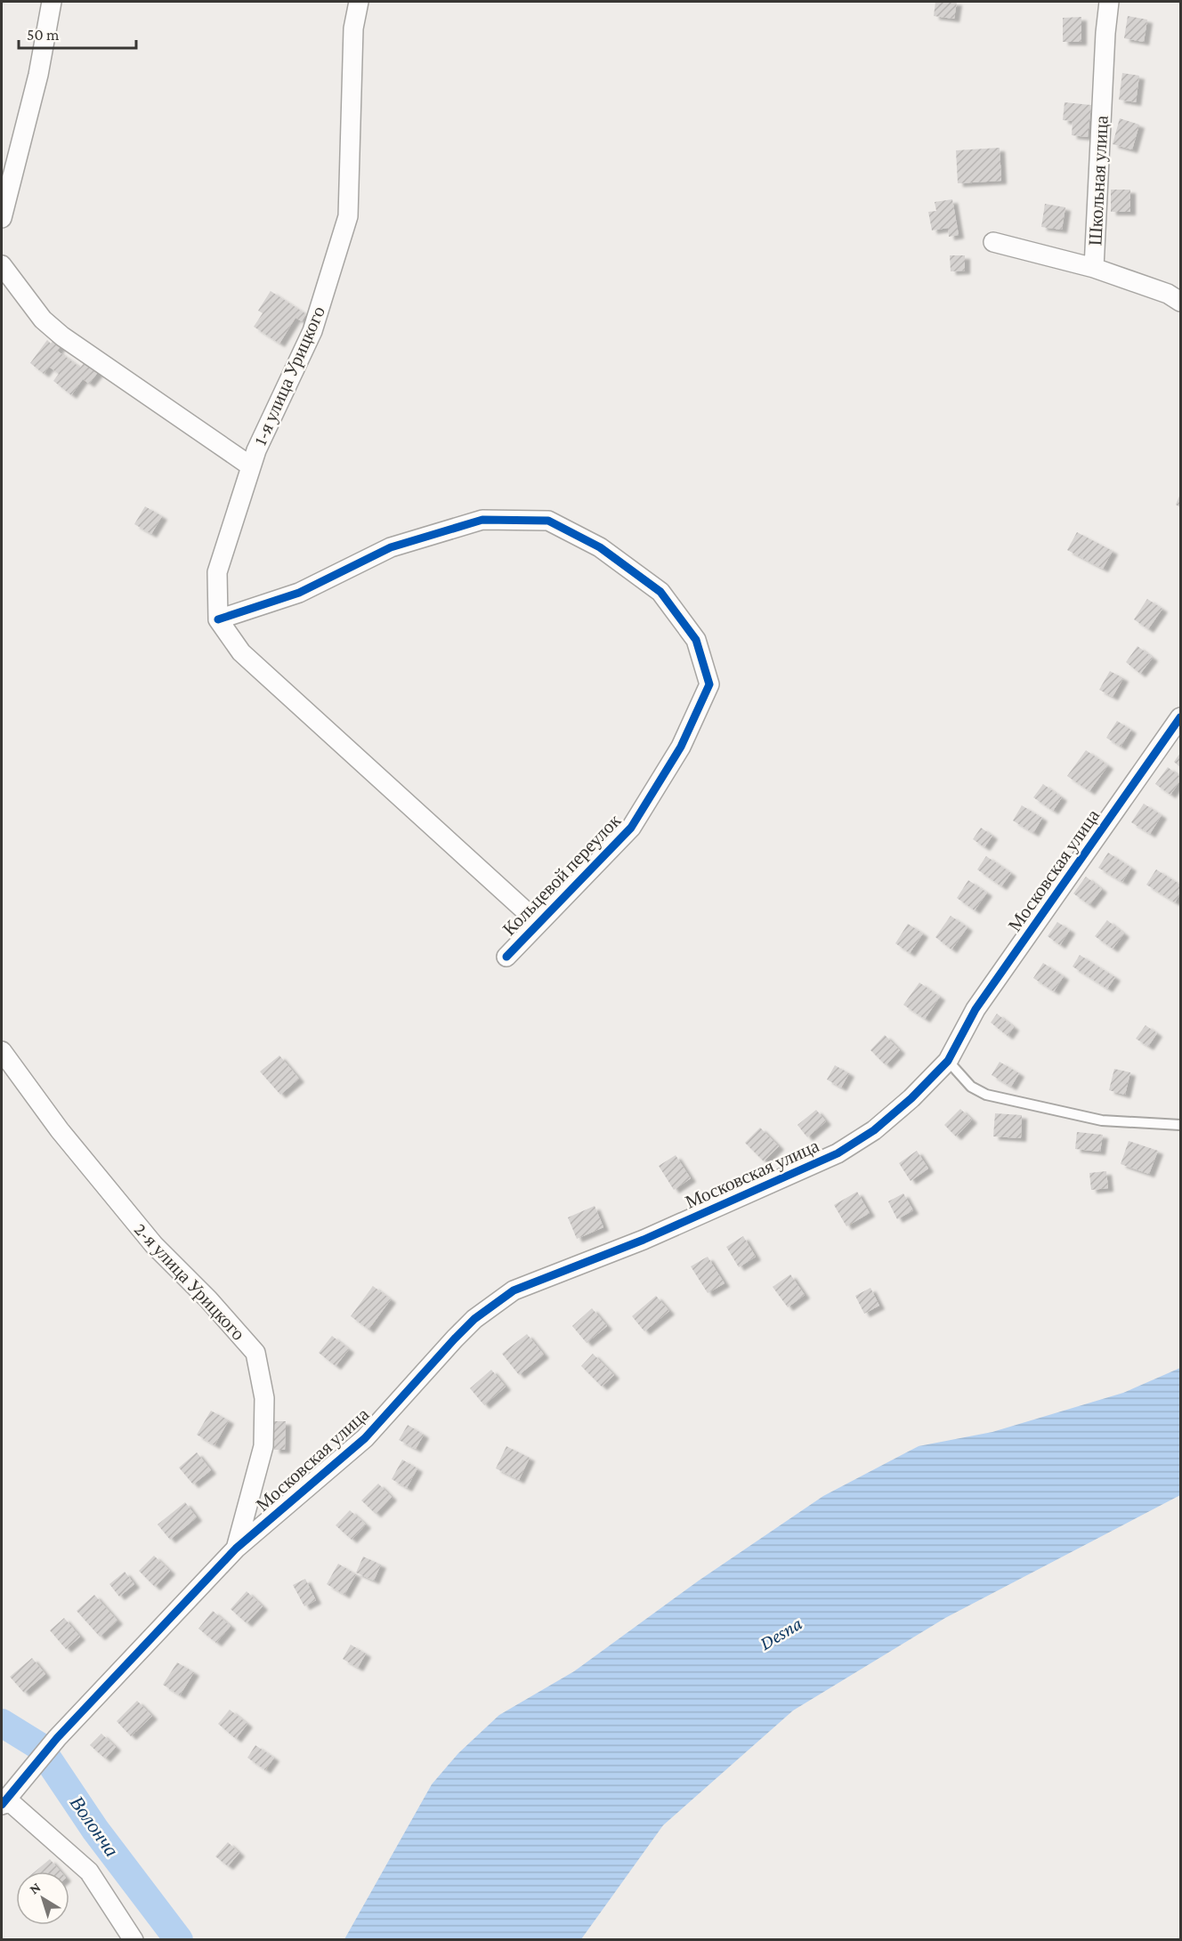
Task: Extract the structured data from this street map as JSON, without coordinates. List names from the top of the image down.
{
  "streets": {
    "street": [
      "Школьная улица",
      "1-я улица Урицкого",
      "Московская улица",
      "Кольцевой переулок",
      "2-я улица Урицкого"
    ]
  },
  "crossings": [
    ["1-я улица Урицкого", "Кольцевой переулок"],
    ["Московская улица", "2-я улица Урицкого"]
  ],
  "water": ["Desna", "Волонча"],
  "scale_bar": "50 m",
  "north": "top left"
}
